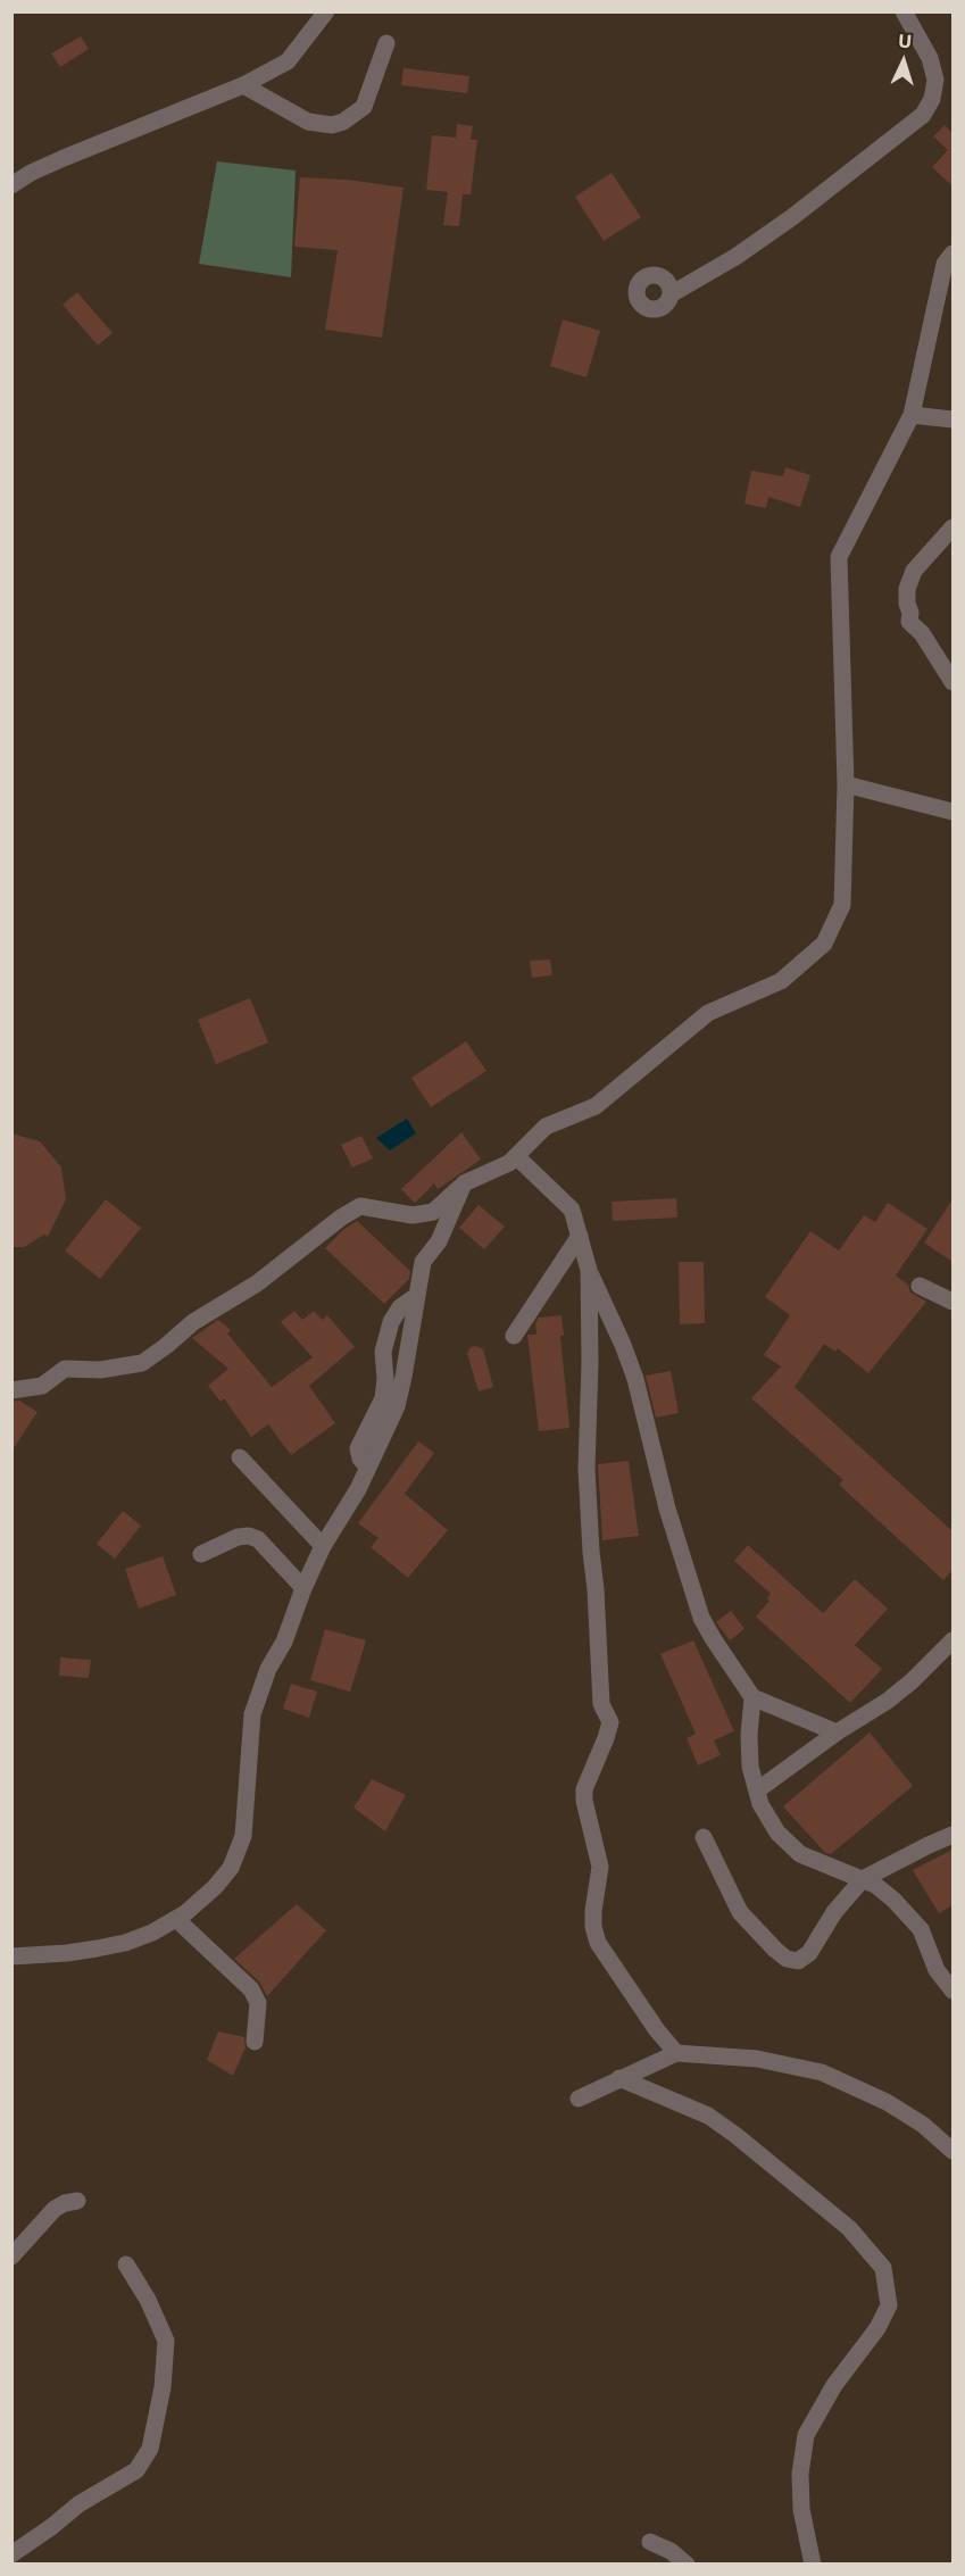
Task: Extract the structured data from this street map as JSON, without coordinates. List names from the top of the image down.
{
  "north": "top"
}
